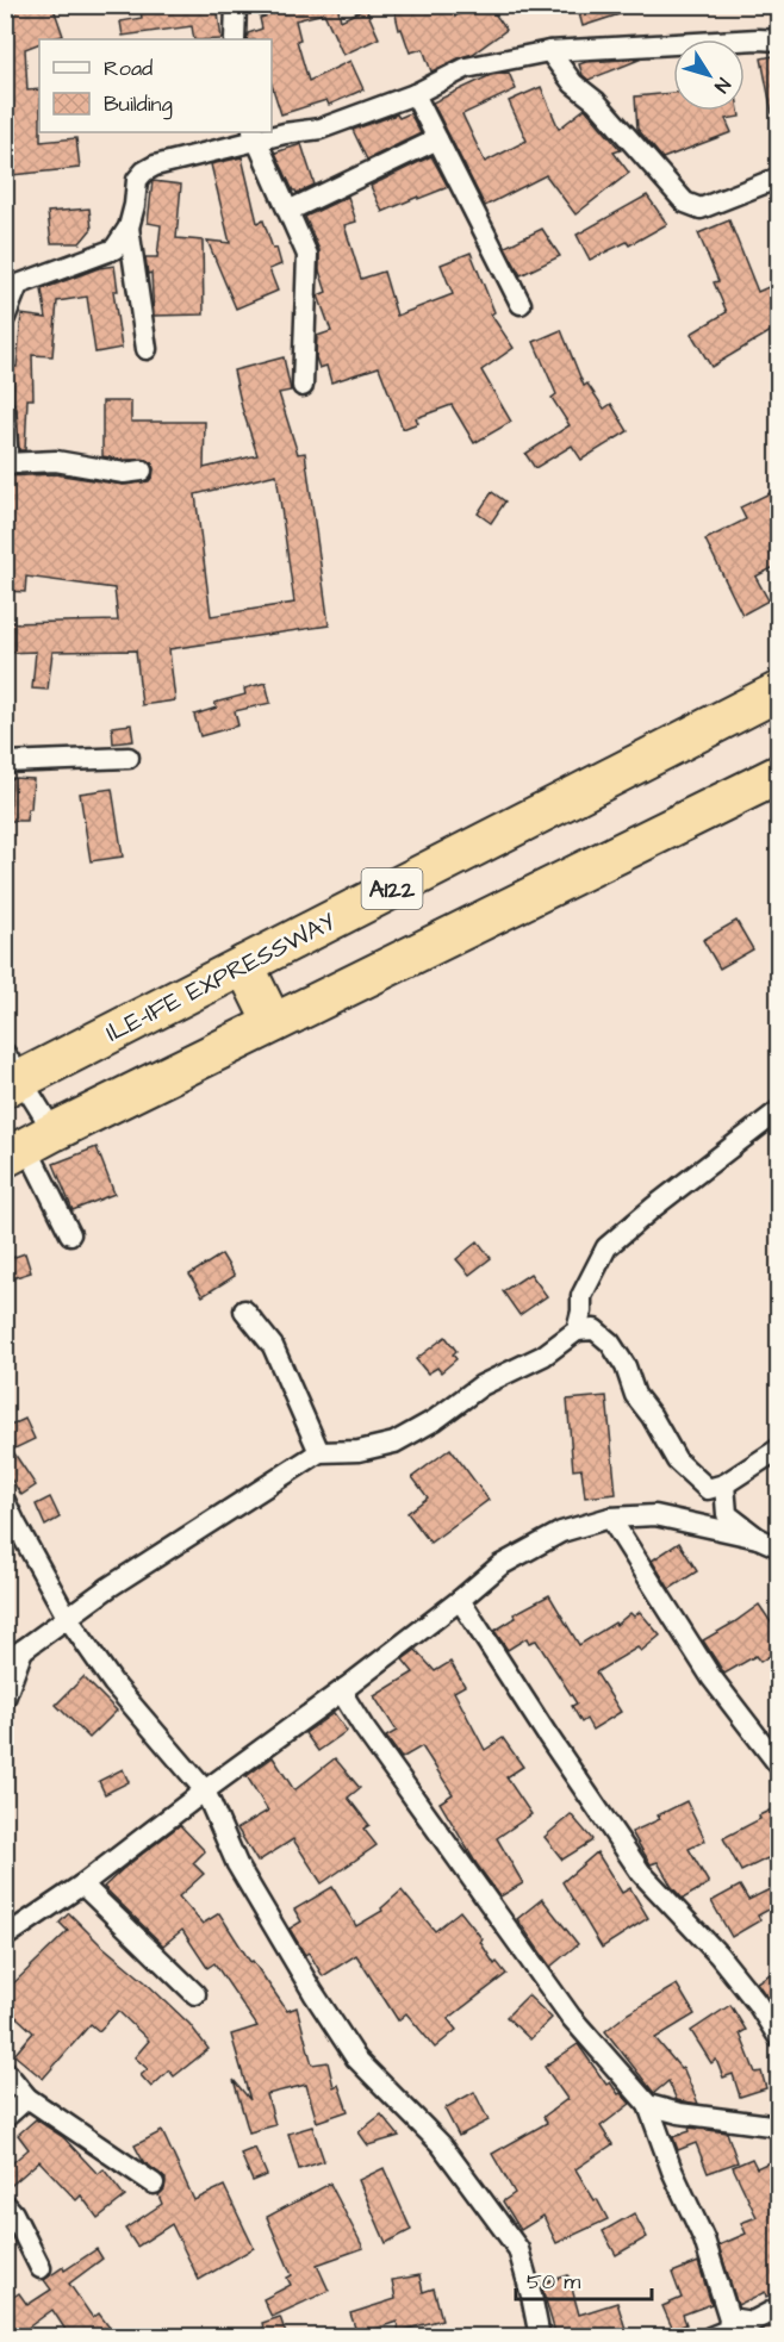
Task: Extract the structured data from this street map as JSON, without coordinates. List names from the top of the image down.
{
  "streets": {
    "highway": ["A122", "ILE-IFE EXPRESSWAY"]
  },
  "legend": ["Road", "Building"],
  "scale_bar": "50 m",
  "north": "bottom right"
}
